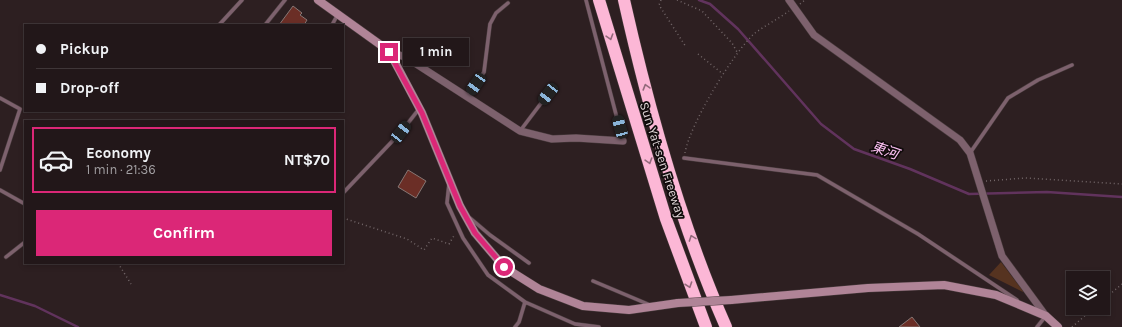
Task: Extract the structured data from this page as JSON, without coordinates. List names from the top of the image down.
{
  "streets": {
    "highway": ["Sun Yat-sen Freeway"]
  },
  "water": ["東河"],
  "page": {
    "banner": ["Pickup", "Drop-off"],
    "bubble": "1 min",
    "list": [
      {
        "name": "Economy",
        "note": "1 min · 21:36",
        "value": "NT$70"
      }
    ],
    "buttons": "Confirm"
  }
}
